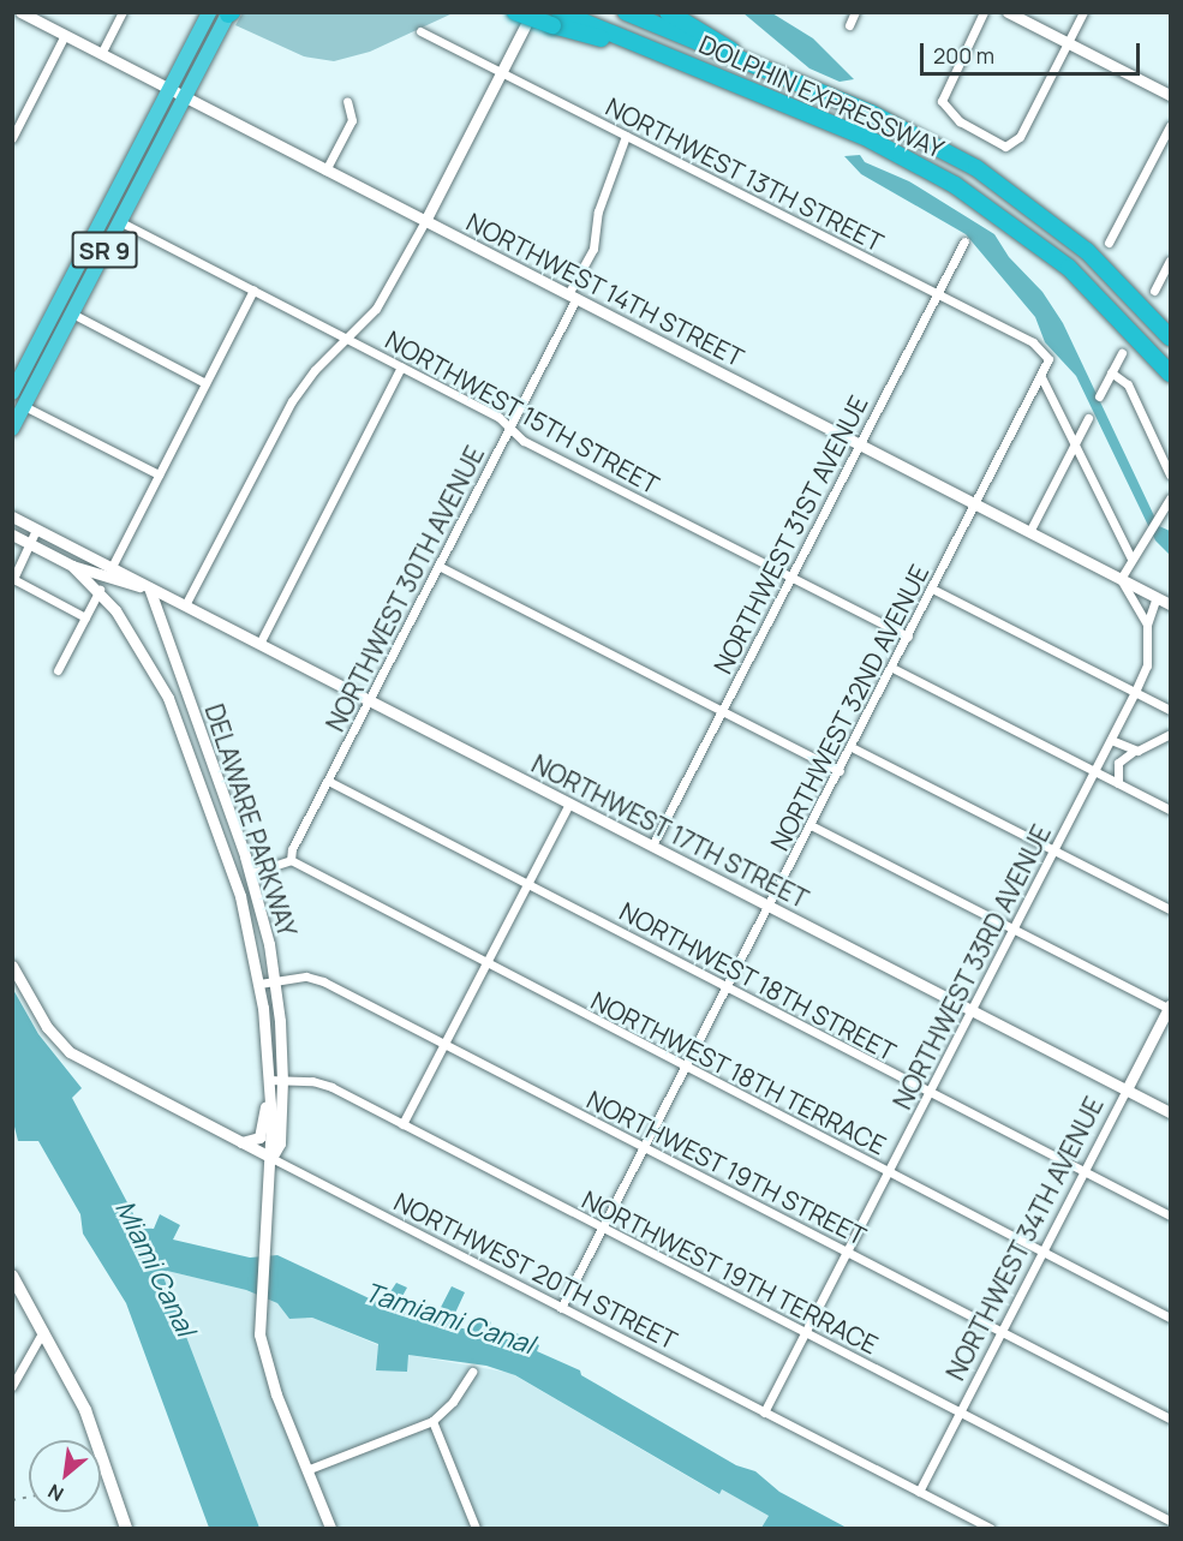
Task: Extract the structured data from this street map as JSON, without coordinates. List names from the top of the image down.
{
  "streets": {
    "highway": ["DOLPHIN EXPRESSWAY", "SR 9"],
    "street": [
      "NORTHWEST 13TH STREET",
      "NORTHWEST 14TH STREET",
      "NORTHWEST 15TH STREET",
      "NORTHWEST 31ST AVENUE",
      "NORTHWEST 30TH AVENUE",
      "NORTHWEST 32ND AVENUE",
      "DELAWARE PARKWAY",
      "NORTHWEST 17TH STREET",
      "NORTHWEST 33RD AVENUE",
      "NORTHWEST 18TH STREET",
      "NORTHWEST 18TH TERRACE",
      "NORTHWEST 19TH STREET",
      "NORTHWEST 34TH AVENUE",
      "NORTHWEST 20TH STREET",
      "NORTHWEST 19TH TERRACE"
    ]
  },
  "crossings": [
    ["NORTHWEST 13TH STREET", "NORTHWEST 31ST AVENUE"],
    ["NORTHWEST 13TH STREET", "NORTHWEST 30TH AVENUE"],
    ["NORTHWEST 13TH STREET", "NORTHWEST 32ND AVENUE"],
    ["SR 9", "NORTHWEST 14TH STREET"],
    ["SR 9", "NORTHWEST 15TH STREET"],
    ["NORTHWEST 14TH STREET", "NORTHWEST 31ST AVENUE"],
    ["NORTHWEST 14TH STREET", "NORTHWEST 30TH AVENUE"],
    ["NORTHWEST 14TH STREET", "NORTHWEST 32ND AVENUE"],
    ["NORTHWEST 15TH STREET", "NORTHWEST 31ST AVENUE"],
    ["NORTHWEST 15TH STREET", "NORTHWEST 30TH AVENUE"],
    ["NORTHWEST 15TH STREET", "NORTHWEST 32ND AVENUE"],
    ["NORTHWEST 31ST AVENUE", "NORTHWEST 17TH STREET"],
    ["NORTHWEST 30TH AVENUE", "NORTHWEST 17TH STREET"],
    ["NORTHWEST 30TH AVENUE", "NORTHWEST 18TH STREET"],
    ["NORTHWEST 30TH AVENUE", "NORTHWEST 18TH TERRACE"],
    ["NORTHWEST 32ND AVENUE", "NORTHWEST 17TH STREET"],
    ["NORTHWEST 32ND AVENUE", "NORTHWEST 18TH STREET"],
    ["NORTHWEST 32ND AVENUE", "NORTHWEST 18TH TERRACE"],
    ["NORTHWEST 32ND AVENUE", "NORTHWEST 19TH STREET"],
    ["NORTHWEST 32ND AVENUE", "NORTHWEST 20TH STREET"],
    ["NORTHWEST 32ND AVENUE", "NORTHWEST 19TH TERRACE"],
    ["DELAWARE PARKWAY", "NORTHWEST 17TH STREET"],
    ["DELAWARE PARKWAY", "NORTHWEST 19TH STREET"],
    ["DELAWARE PARKWAY", "NORTHWEST 20TH STREET"],
    ["DELAWARE PARKWAY", "NORTHWEST 19TH TERRACE"],
    ["NORTHWEST 17TH STREET", "NORTHWEST 33RD AVENUE"],
    ["NORTHWEST 17TH STREET", "NORTHWEST 34TH AVENUE"],
    ["NORTHWEST 33RD AVENUE", "NORTHWEST 18TH STREET"],
    ["NORTHWEST 33RD AVENUE", "NORTHWEST 18TH TERRACE"],
    ["NORTHWEST 33RD AVENUE", "NORTHWEST 19TH STREET"],
    ["NORTHWEST 33RD AVENUE", "NORTHWEST 20TH STREET"],
    ["NORTHWEST 33RD AVENUE", "NORTHWEST 19TH TERRACE"],
    ["NORTHWEST 18TH STREET", "NORTHWEST 34TH AVENUE"],
    ["NORTHWEST 18TH TERRACE", "NORTHWEST 34TH AVENUE"],
    ["NORTHWEST 19TH STREET", "NORTHWEST 34TH AVENUE"],
    ["NORTHWEST 34TH AVENUE", "NORTHWEST 20TH STREET"],
    ["NORTHWEST 34TH AVENUE", "NORTHWEST 19TH TERRACE"]
  ],
  "water": ["Miami Canal", "Tamiami Canal"],
  "scale_bar": "200 m",
  "north": "bottom left"
}
